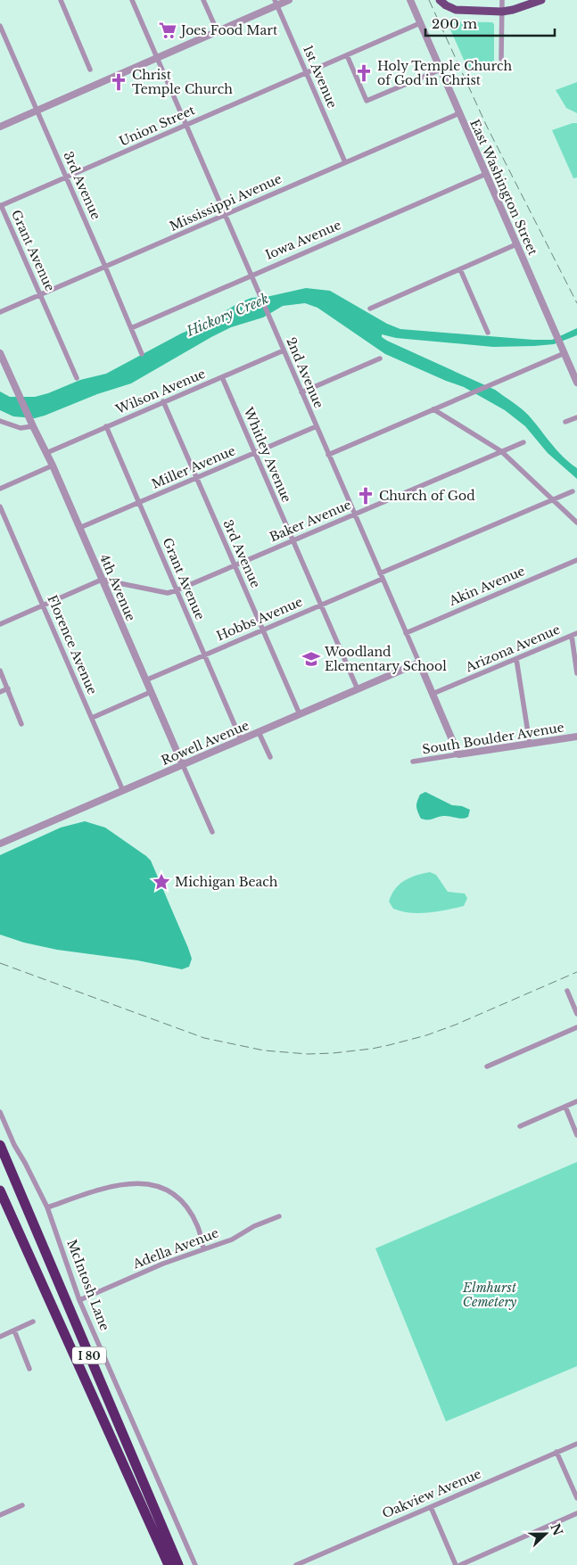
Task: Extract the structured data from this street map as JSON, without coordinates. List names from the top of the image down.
{
  "streets": {
    "highway": ["I 80"],
    "street": [
      "1st Avenue",
      "Union Street",
      "3rd Avenue",
      "East Washington Street",
      "Mississippi Avenue",
      "Iowa Avenue",
      "Grant Avenue",
      "2nd Avenue",
      "Wilson Avenue",
      "Whitley Avenue",
      "Miller Avenue",
      "Baker Avenue",
      "Akin Avenue",
      "4th Avenue",
      "Hobbs Avenue",
      "Florence Avenue",
      "Arizona Avenue",
      "South Boulder Avenue",
      "Rowell Avenue",
      "Adella Avenue",
      "McIntosh Lane",
      "Oakview Avenue"
    ]
  },
  "crossings": [
    ["1st Avenue", "Union Street"],
    ["1st Avenue", "Mississippi Avenue"],
    ["Union Street", "3rd Avenue"],
    ["Union Street", "East Washington Street"],
    ["Union Street", "Grant Avenue"],
    ["Union Street", "2nd Avenue"],
    ["3rd Avenue", "Mississippi Avenue"],
    ["3rd Avenue", "Iowa Avenue"],
    ["3rd Avenue", "Wilson Avenue"],
    ["3rd Avenue", "Miller Avenue"],
    ["3rd Avenue", "Baker Avenue"],
    ["3rd Avenue", "Hobbs Avenue"],
    ["3rd Avenue", "Rowell Avenue"],
    ["East Washington Street", "Mississippi Avenue"],
    ["East Washington Street", "Iowa Avenue"],
    ["Mississippi Avenue", "Grant Avenue"],
    ["Mississippi Avenue", "2nd Avenue"],
    ["Iowa Avenue", "2nd Avenue"],
    ["Grant Avenue", "Wilson Avenue"],
    ["Grant Avenue", "Miller Avenue"],
    ["Grant Avenue", "Baker Avenue"],
    ["Grant Avenue", "Hobbs Avenue"],
    ["Grant Avenue", "Rowell Avenue"],
    ["2nd Avenue", "Wilson Avenue"],
    ["2nd Avenue", "Miller Avenue"],
    ["2nd Avenue", "Baker Avenue"],
    ["2nd Avenue", "Akin Avenue"],
    ["2nd Avenue", "Hobbs Avenue"],
    ["2nd Avenue", "Arizona Avenue"],
    ["2nd Avenue", "South Boulder Avenue"],
    ["2nd Avenue", "Rowell Avenue"],
    ["Wilson Avenue", "Whitley Avenue"],
    ["Wilson Avenue", "4th Avenue"],
    ["Whitley Avenue", "Miller Avenue"],
    ["Whitley Avenue", "Baker Avenue"],
    ["Whitley Avenue", "Hobbs Avenue"],
    ["Whitley Avenue", "Rowell Avenue"],
    ["Miller Avenue", "4th Avenue"],
    ["Baker Avenue", "4th Avenue"],
    ["4th Avenue", "Hobbs Avenue"],
    ["4th Avenue", "Rowell Avenue"],
    ["Florence Avenue", "Rowell Avenue"],
    ["Adella Avenue", "McIntosh Lane"]
  ],
  "water": ["Hickory Creek"],
  "parks": ["Elmhurst Cemetery"],
  "places": {
    "supermarket": ["Joes Food Mart"],
    "church": ["Holy Temple Church of God in Christ", "Christ Temple Church", "Church of God"],
    "school or university": ["Woodland Elementary School"],
    "place": ["Michigan Beach"]
  },
  "scale_bar": "200 m",
  "north": "right"
}
